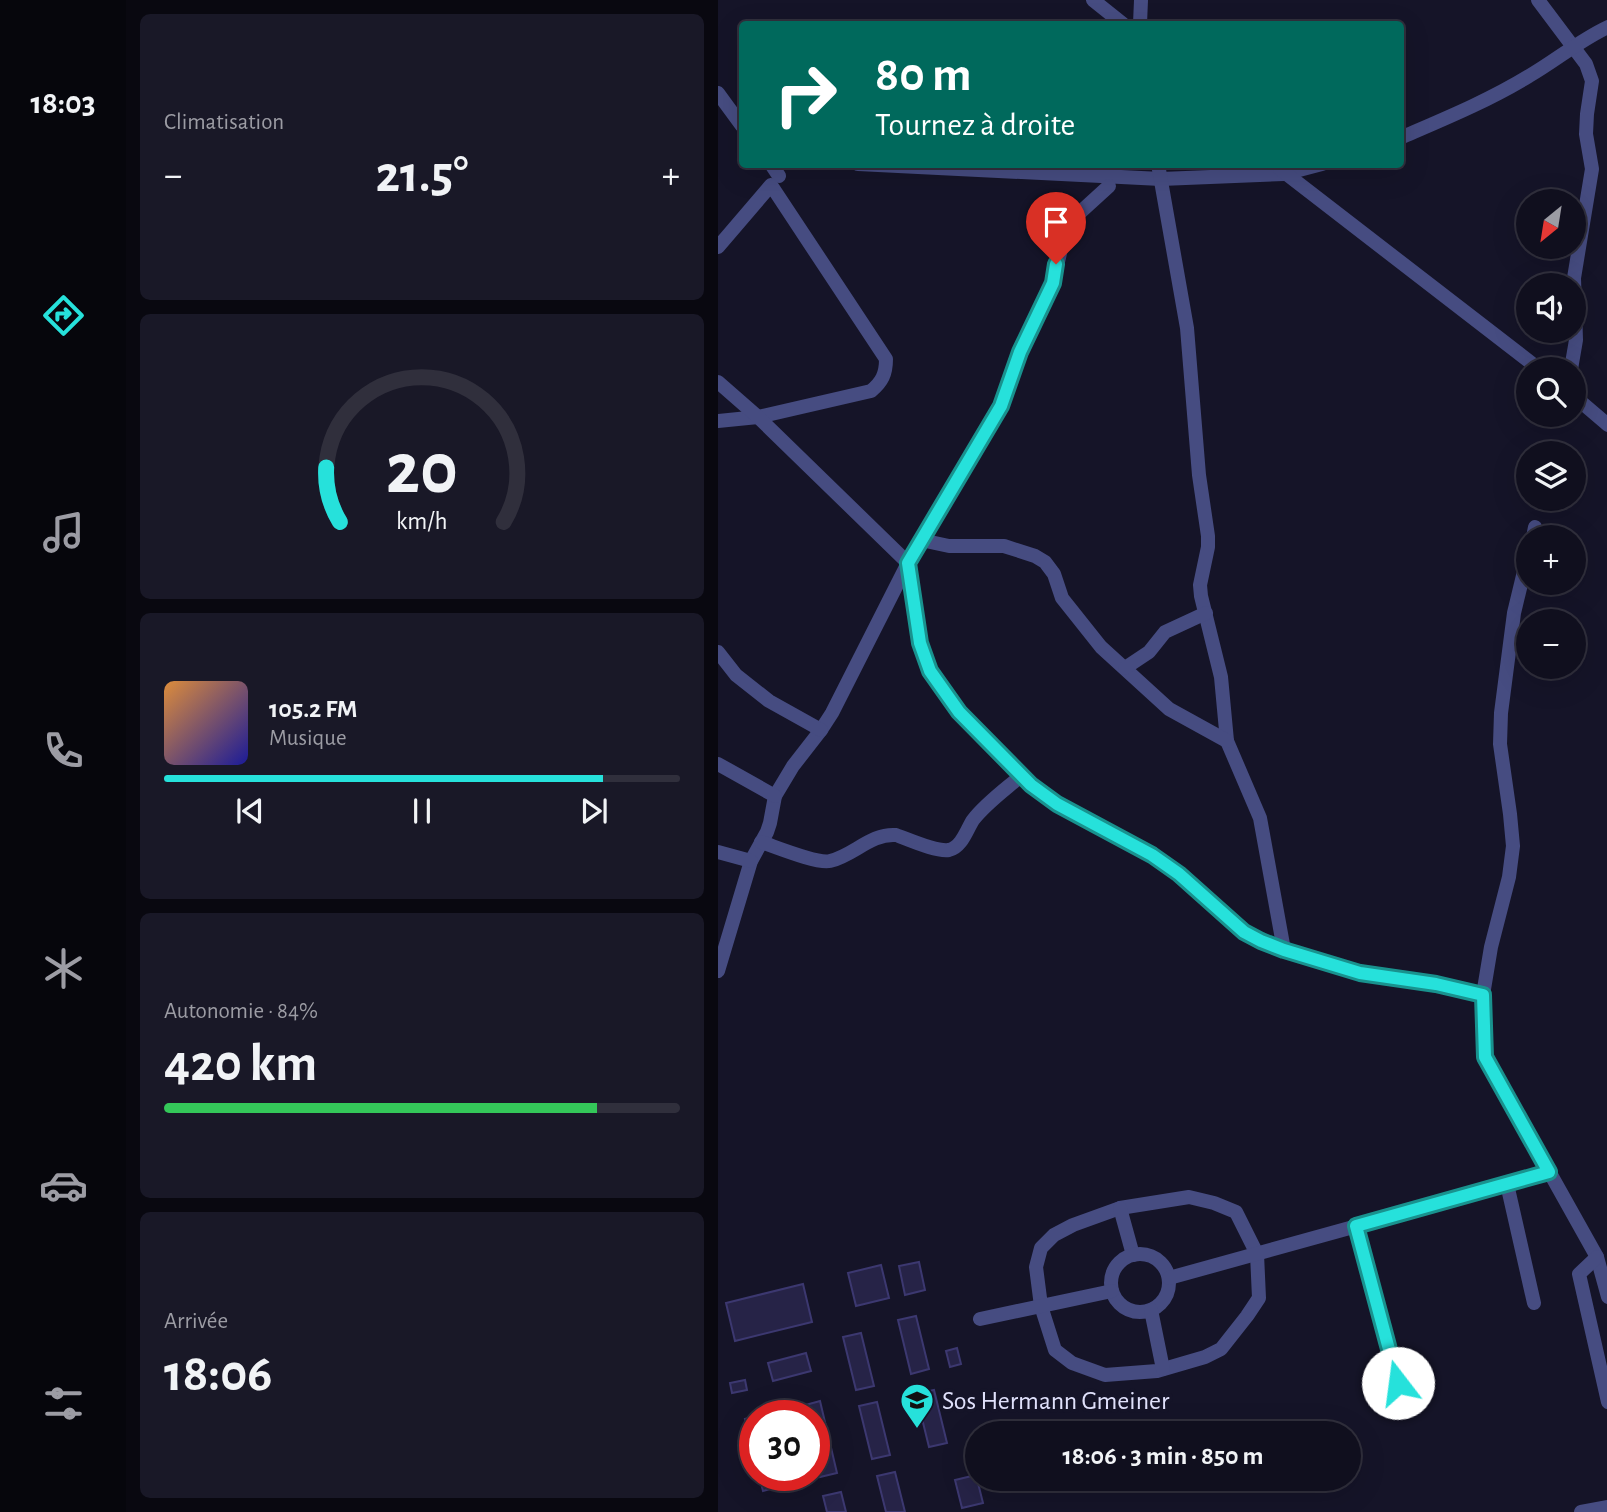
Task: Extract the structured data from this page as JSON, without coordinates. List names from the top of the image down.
{
  "places": {
    "school or university": ["Sos Hermann Gmeiner"]
  },
  "north": "bottom left",
  "page": {
    "tabs": "18:03",
    "tile": [
      "Climatisation",
      ["Autonomie · 84%", "420 km"],
      ["Arrivée", "18:06"]
    ],
    "turn": ["80 m", "Tournez à droite"],
    "heat": ["−", "21.5°", "+"],
    "map_buttons": ["+", "−"],
    "song": ["105.2 FM", "Musique"],
    "limit": "30",
    "trip": "18:06 · 3 min · 850 m",
    "gauge": ["20", "km/h"]
  }
}
